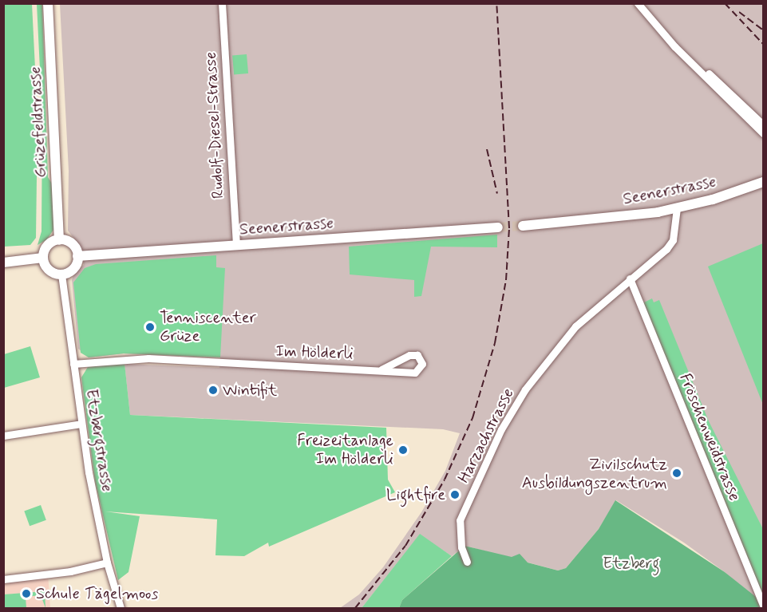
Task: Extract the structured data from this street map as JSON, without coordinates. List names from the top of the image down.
{
  "streets": {
    "main road": ["Grüzefeldstrasse", "Seenerstrasse"],
    "street": [
      "Rudolf-Diesel-Strasse",
      "Im Hölderli",
      "Harzachstrasse",
      "Fröschenweidstrasse",
      "Etzbergstrasse"
    ]
  },
  "crossings": [
    ["Grüzefeldstrasse", "Seenerstrasse"],
    ["Grüzefeldstrasse", "Etzbergstrasse"],
    ["Rudolf-Diesel-Strasse", "Seenerstrasse"],
    ["Seenerstrasse", "Harzachstrasse"],
    ["Seenerstrasse", "Etzbergstrasse"],
    ["Im Hölderli", "Etzbergstrasse"],
    ["Harzachstrasse", "Fröschenweidstrasse"]
  ],
  "parks": ["Etzberg"],
  "places": [
    "Tenniscenter Grüze",
    "Wintifit",
    "Freizeitanlage Im Hölderli",
    "Zivilschutz Ausbildungszentrum",
    "Lightfire",
    "Schule Tägelmoos"
  ]
}
